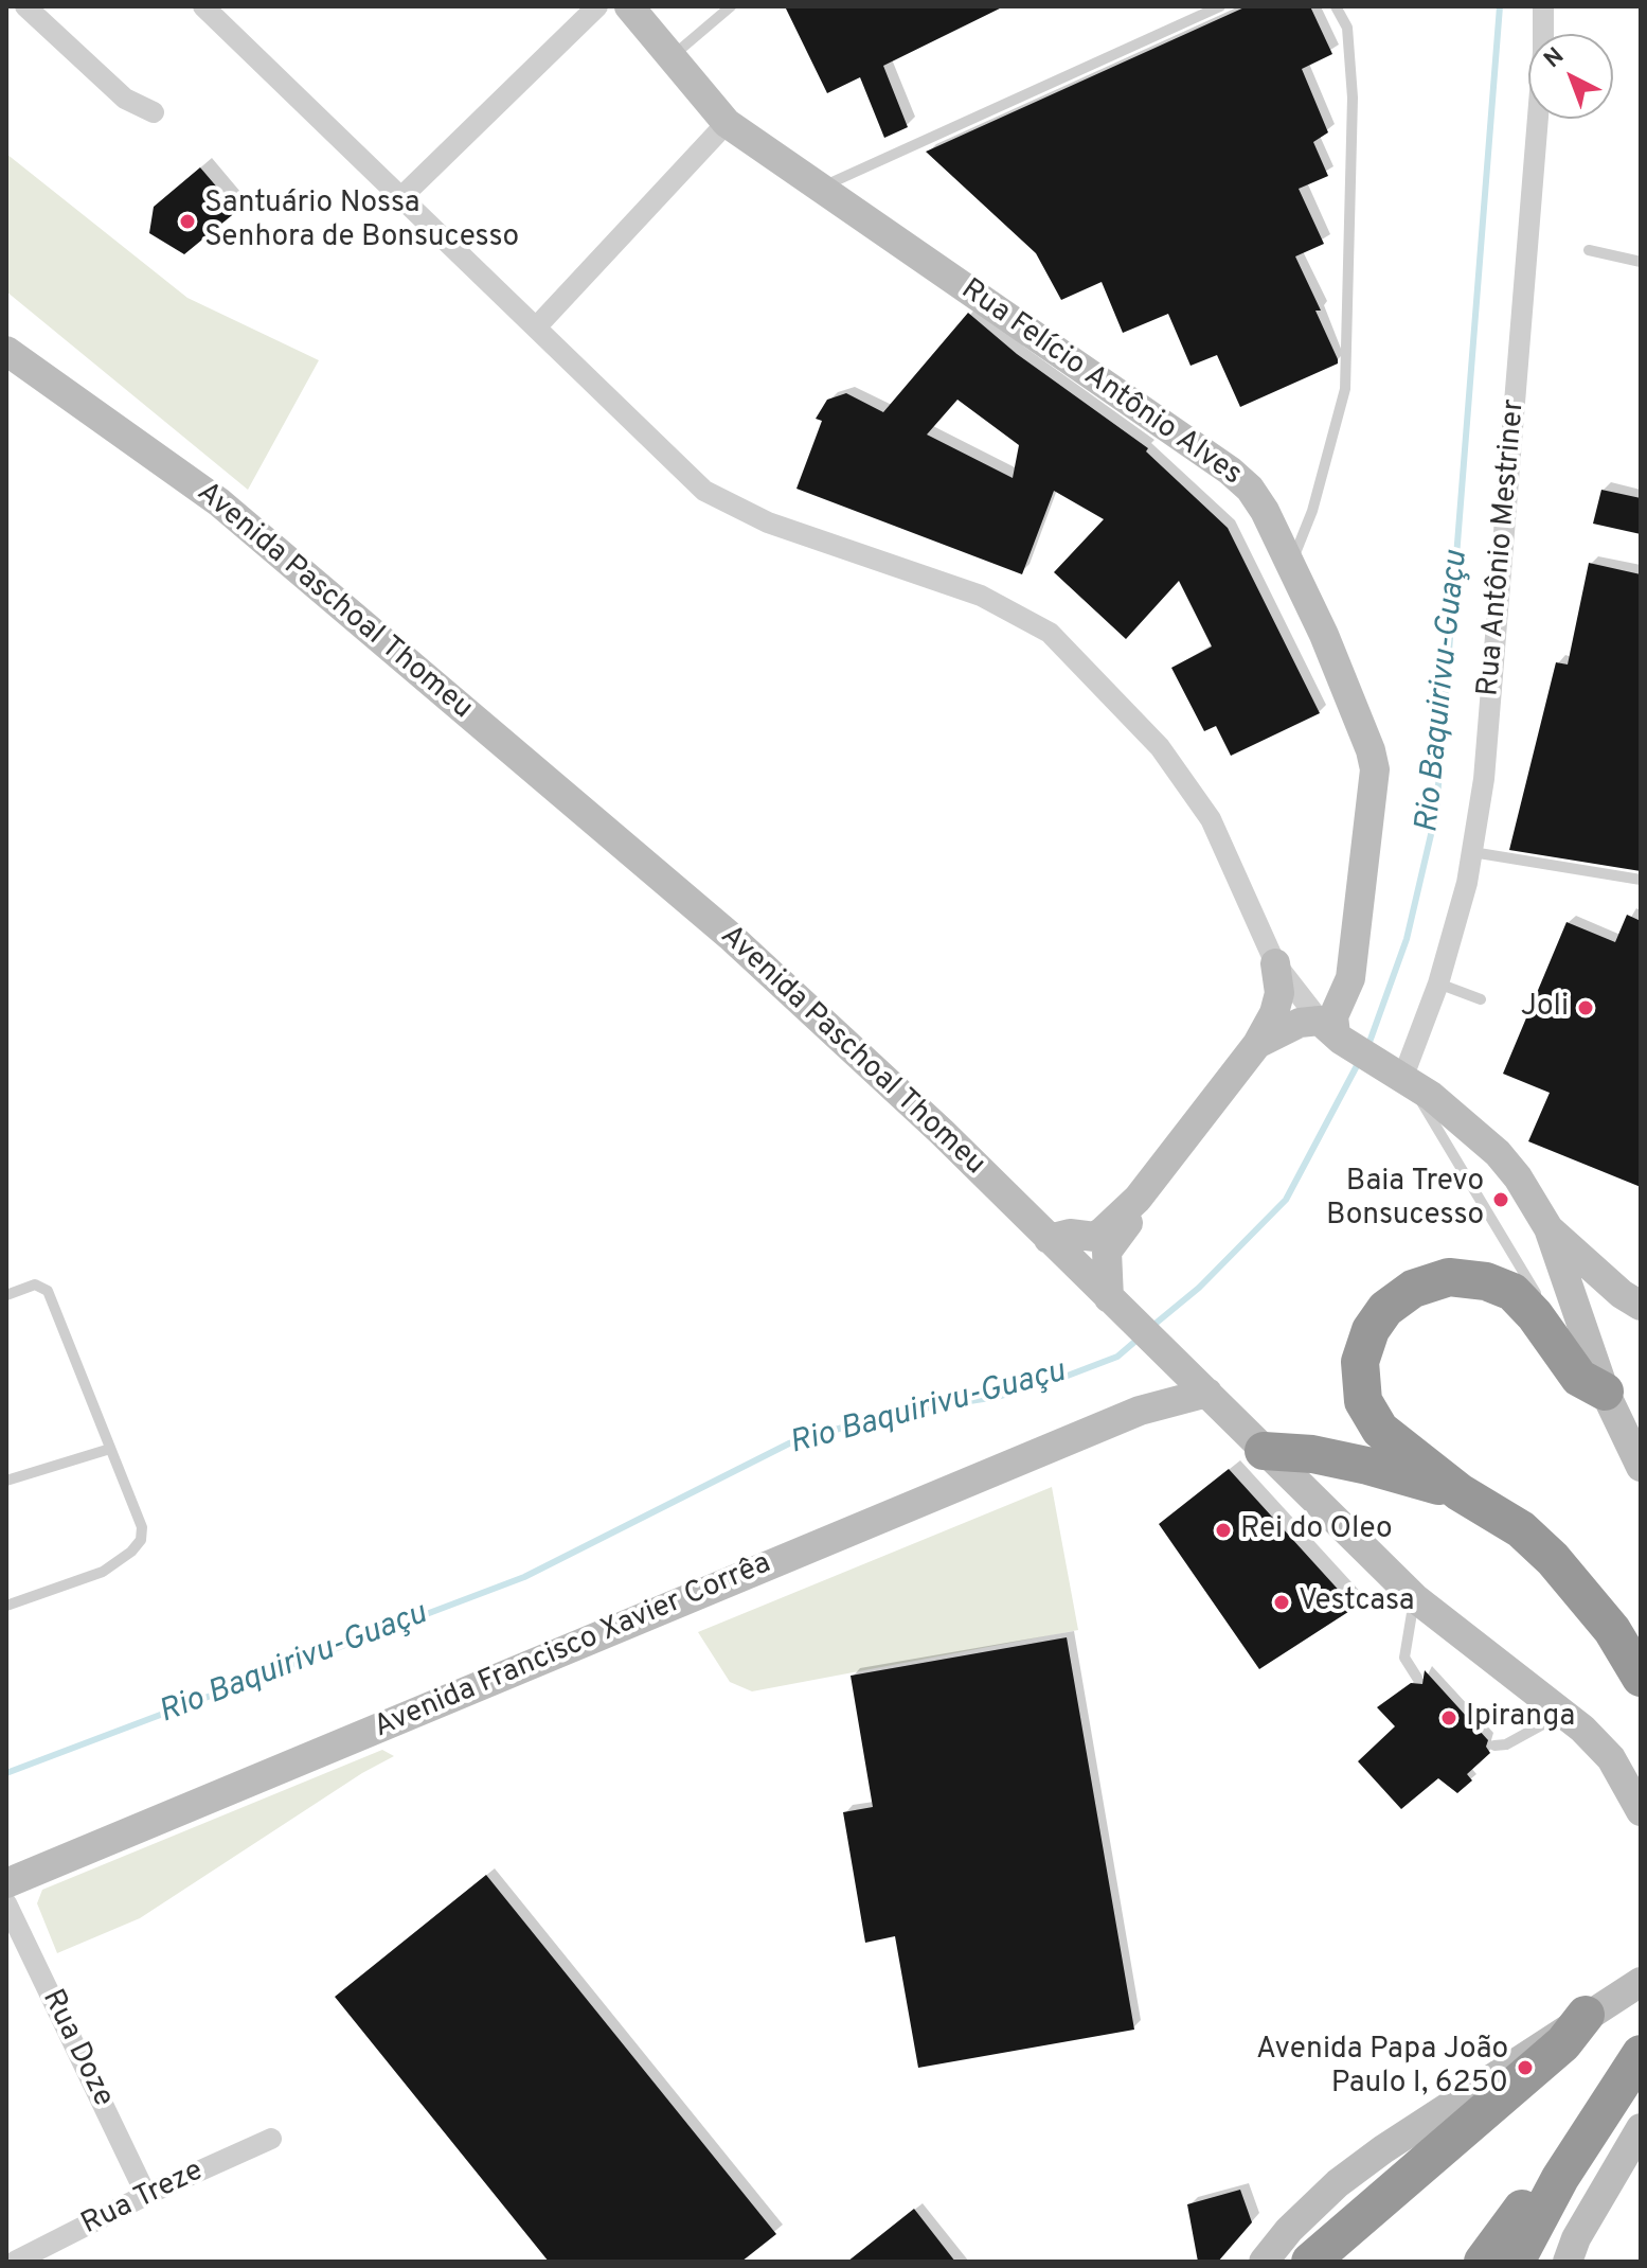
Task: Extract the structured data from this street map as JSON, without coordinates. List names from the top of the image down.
{
  "streets": {
    "main road": ["Rua Felício Antônio Alves", "Avenida Paschoal Thomeu", "Avenida Francisco Xavier Corrêa"],
    "street": ["Rua Antônio Mestriner", "Rua Doze", "Rua Treze"]
  },
  "crossings": [
    ["Avenida Paschoal Thomeu", "Avenida Francisco Xavier Corrêa"],
    ["Rua Doze", "Rua Treze"]
  ],
  "water": ["Rio Baquirivu-Guaçu"],
  "places": [
    "Santuário Nossa Senhora de Bonsucesso",
    "Joli",
    "Baia Trevo Bonsucesso",
    "Rei do Oleo",
    "Vestcasa",
    "Ipiranga",
    "Avenida Papa João Paulo I, 6250"
  ],
  "north": "top left"
}
